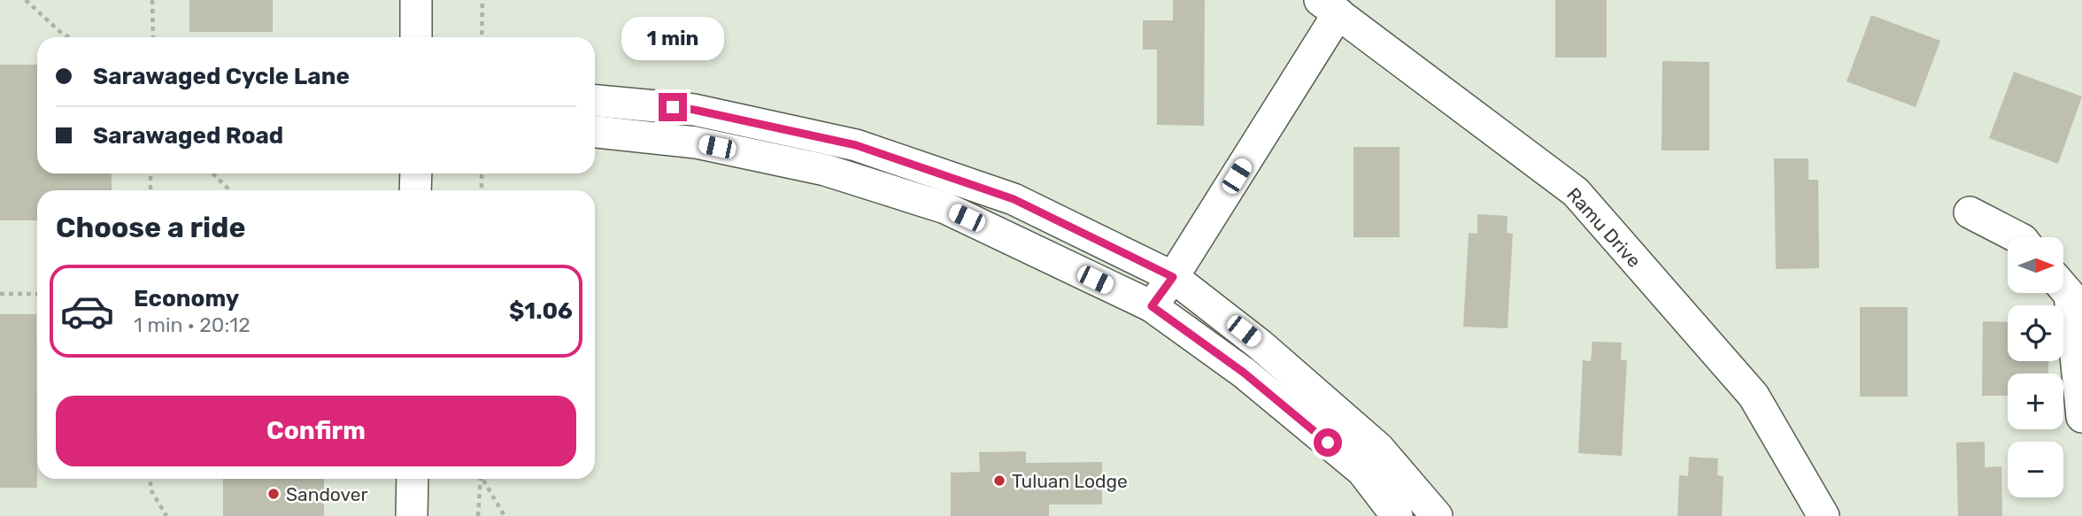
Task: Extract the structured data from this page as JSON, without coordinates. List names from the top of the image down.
{
  "streets": {
    "street": ["Ramu Drive"]
  },
  "places": ["Tuluan Lodge", "Sandover"],
  "north": "right",
  "page": {
    "bubble": "1 min",
    "banner": ["Sarawaged Cycle Lane", "Sarawaged Road"],
    "heading": "Choose a ride",
    "map_buttons": ["+", "−"],
    "list": [
      {
        "name": "Economy",
        "note": "1 min · 20:12",
        "value": "$1.06"
      }
    ],
    "buttons": "Confirm"
  }
}
